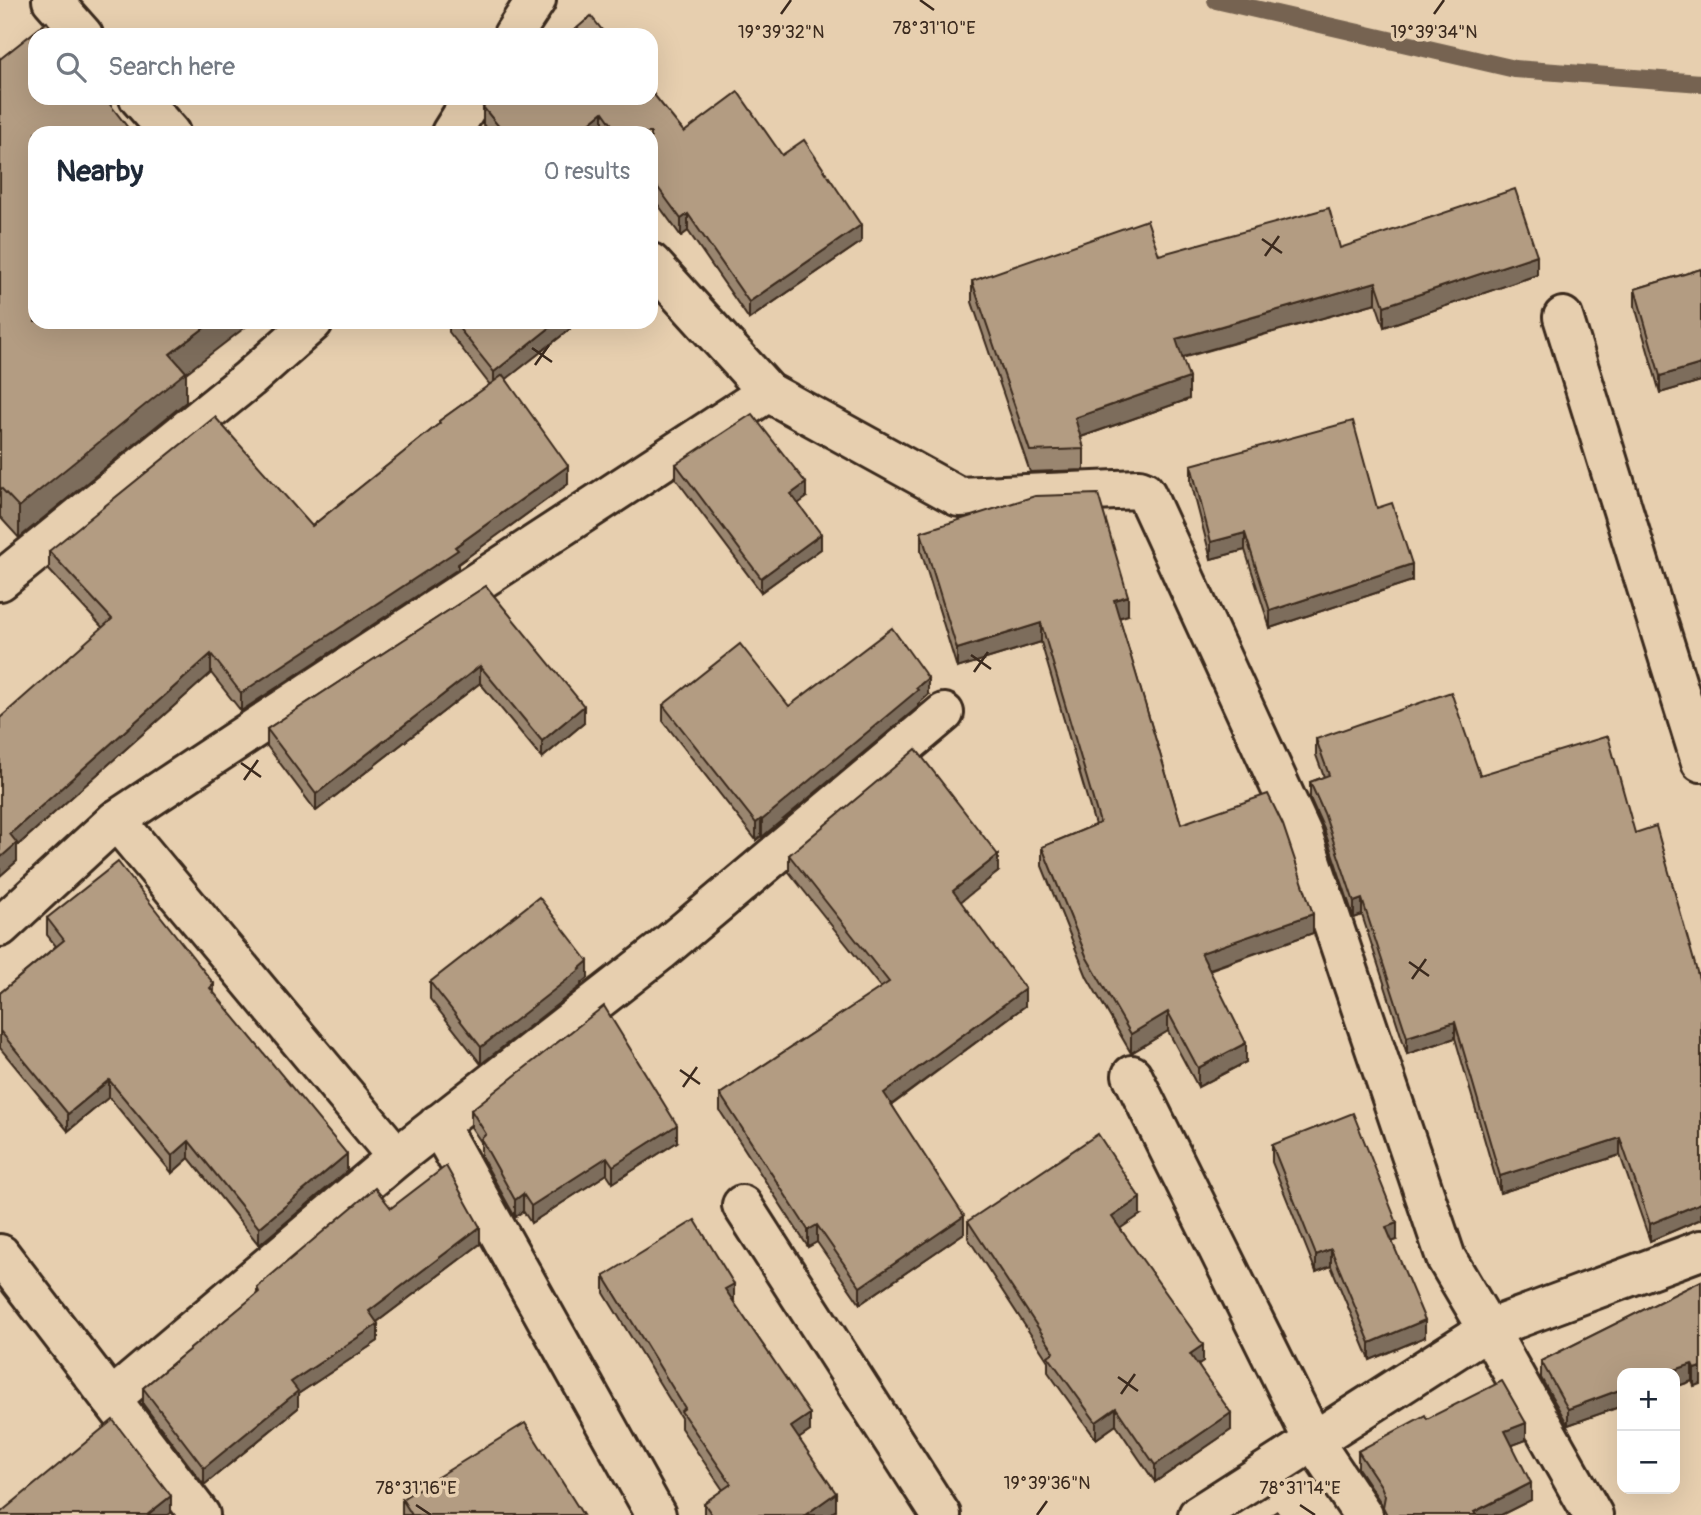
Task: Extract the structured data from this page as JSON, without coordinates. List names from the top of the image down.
{
  "page": {
    "search": "Search here",
    "heading": ["Nearby", "0 results"],
    "map_buttons": ["+", "−"]
  },
  "coordinates": [
    "78°31'10\"E",
    "19°39'32\"N",
    "19°39'34\"N",
    "19°39'36\"N",
    "78°31'16\"E",
    "78°31'14\"E"
  ]
}
